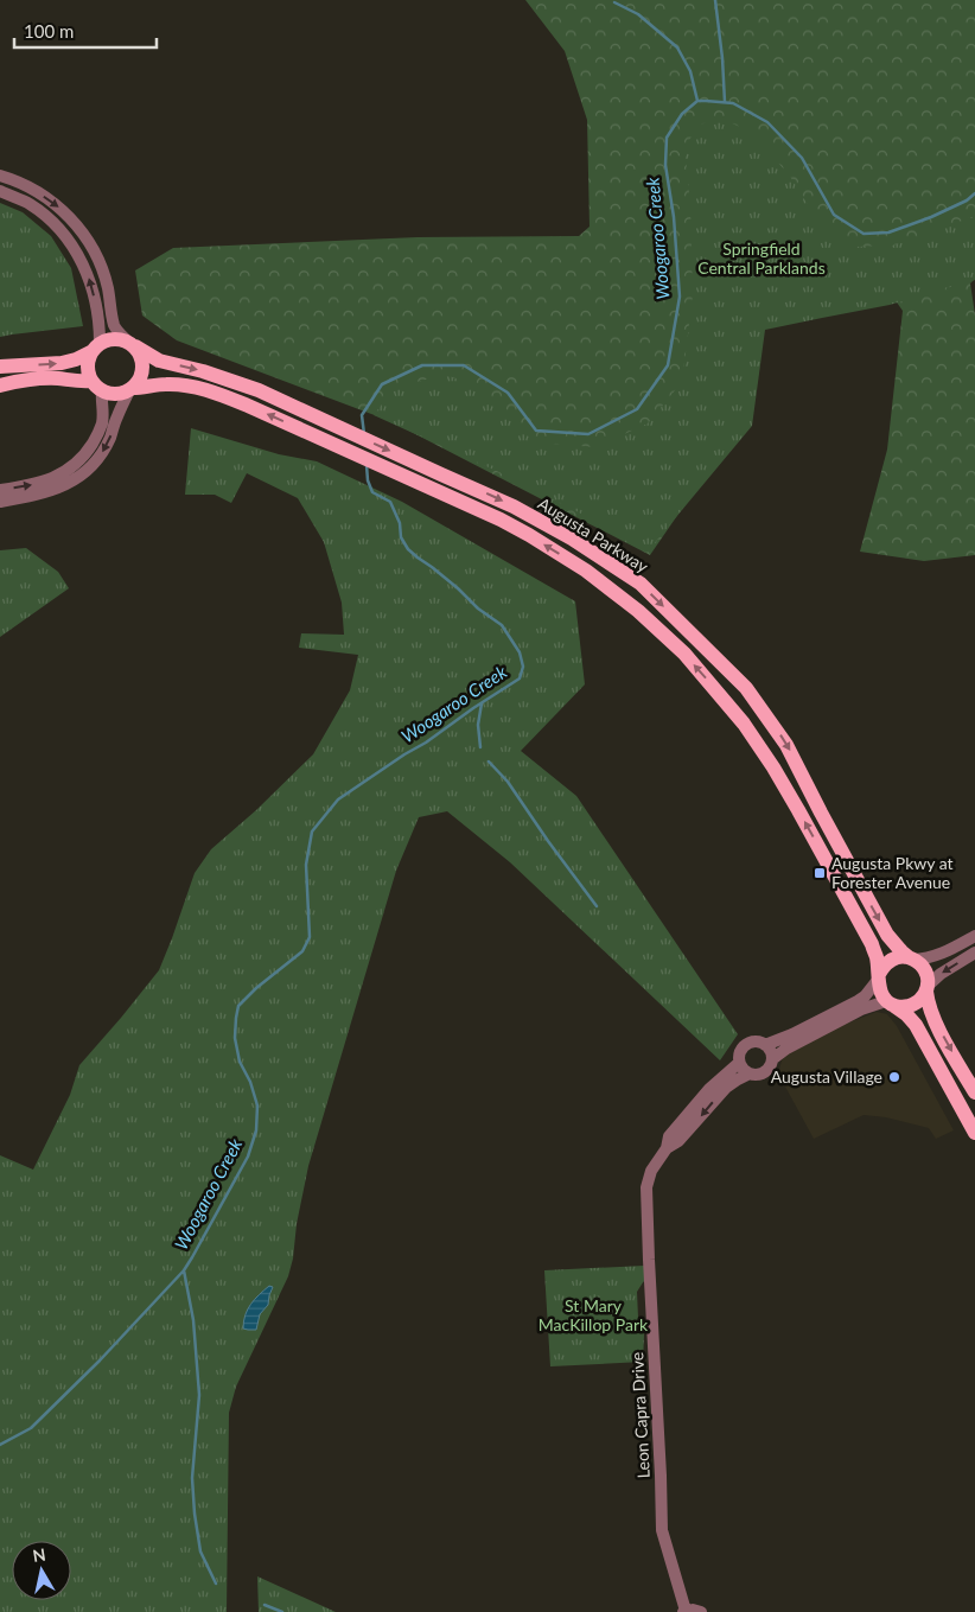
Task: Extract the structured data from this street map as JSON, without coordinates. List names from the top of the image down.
{
  "streets": {
    "main road": ["Augusta Parkway"],
    "street": ["Leon Capra Drive"]
  },
  "water": ["Woogaroo Creek"],
  "parks": ["Springfield Central Parklands", "St Mary MacKillop Park"],
  "places": {
    "transit": ["Augusta Pkwy at Forester Avenue"],
    "other": ["Augusta Village"]
  },
  "scale_bar": "100 m",
  "north": "top"
}
